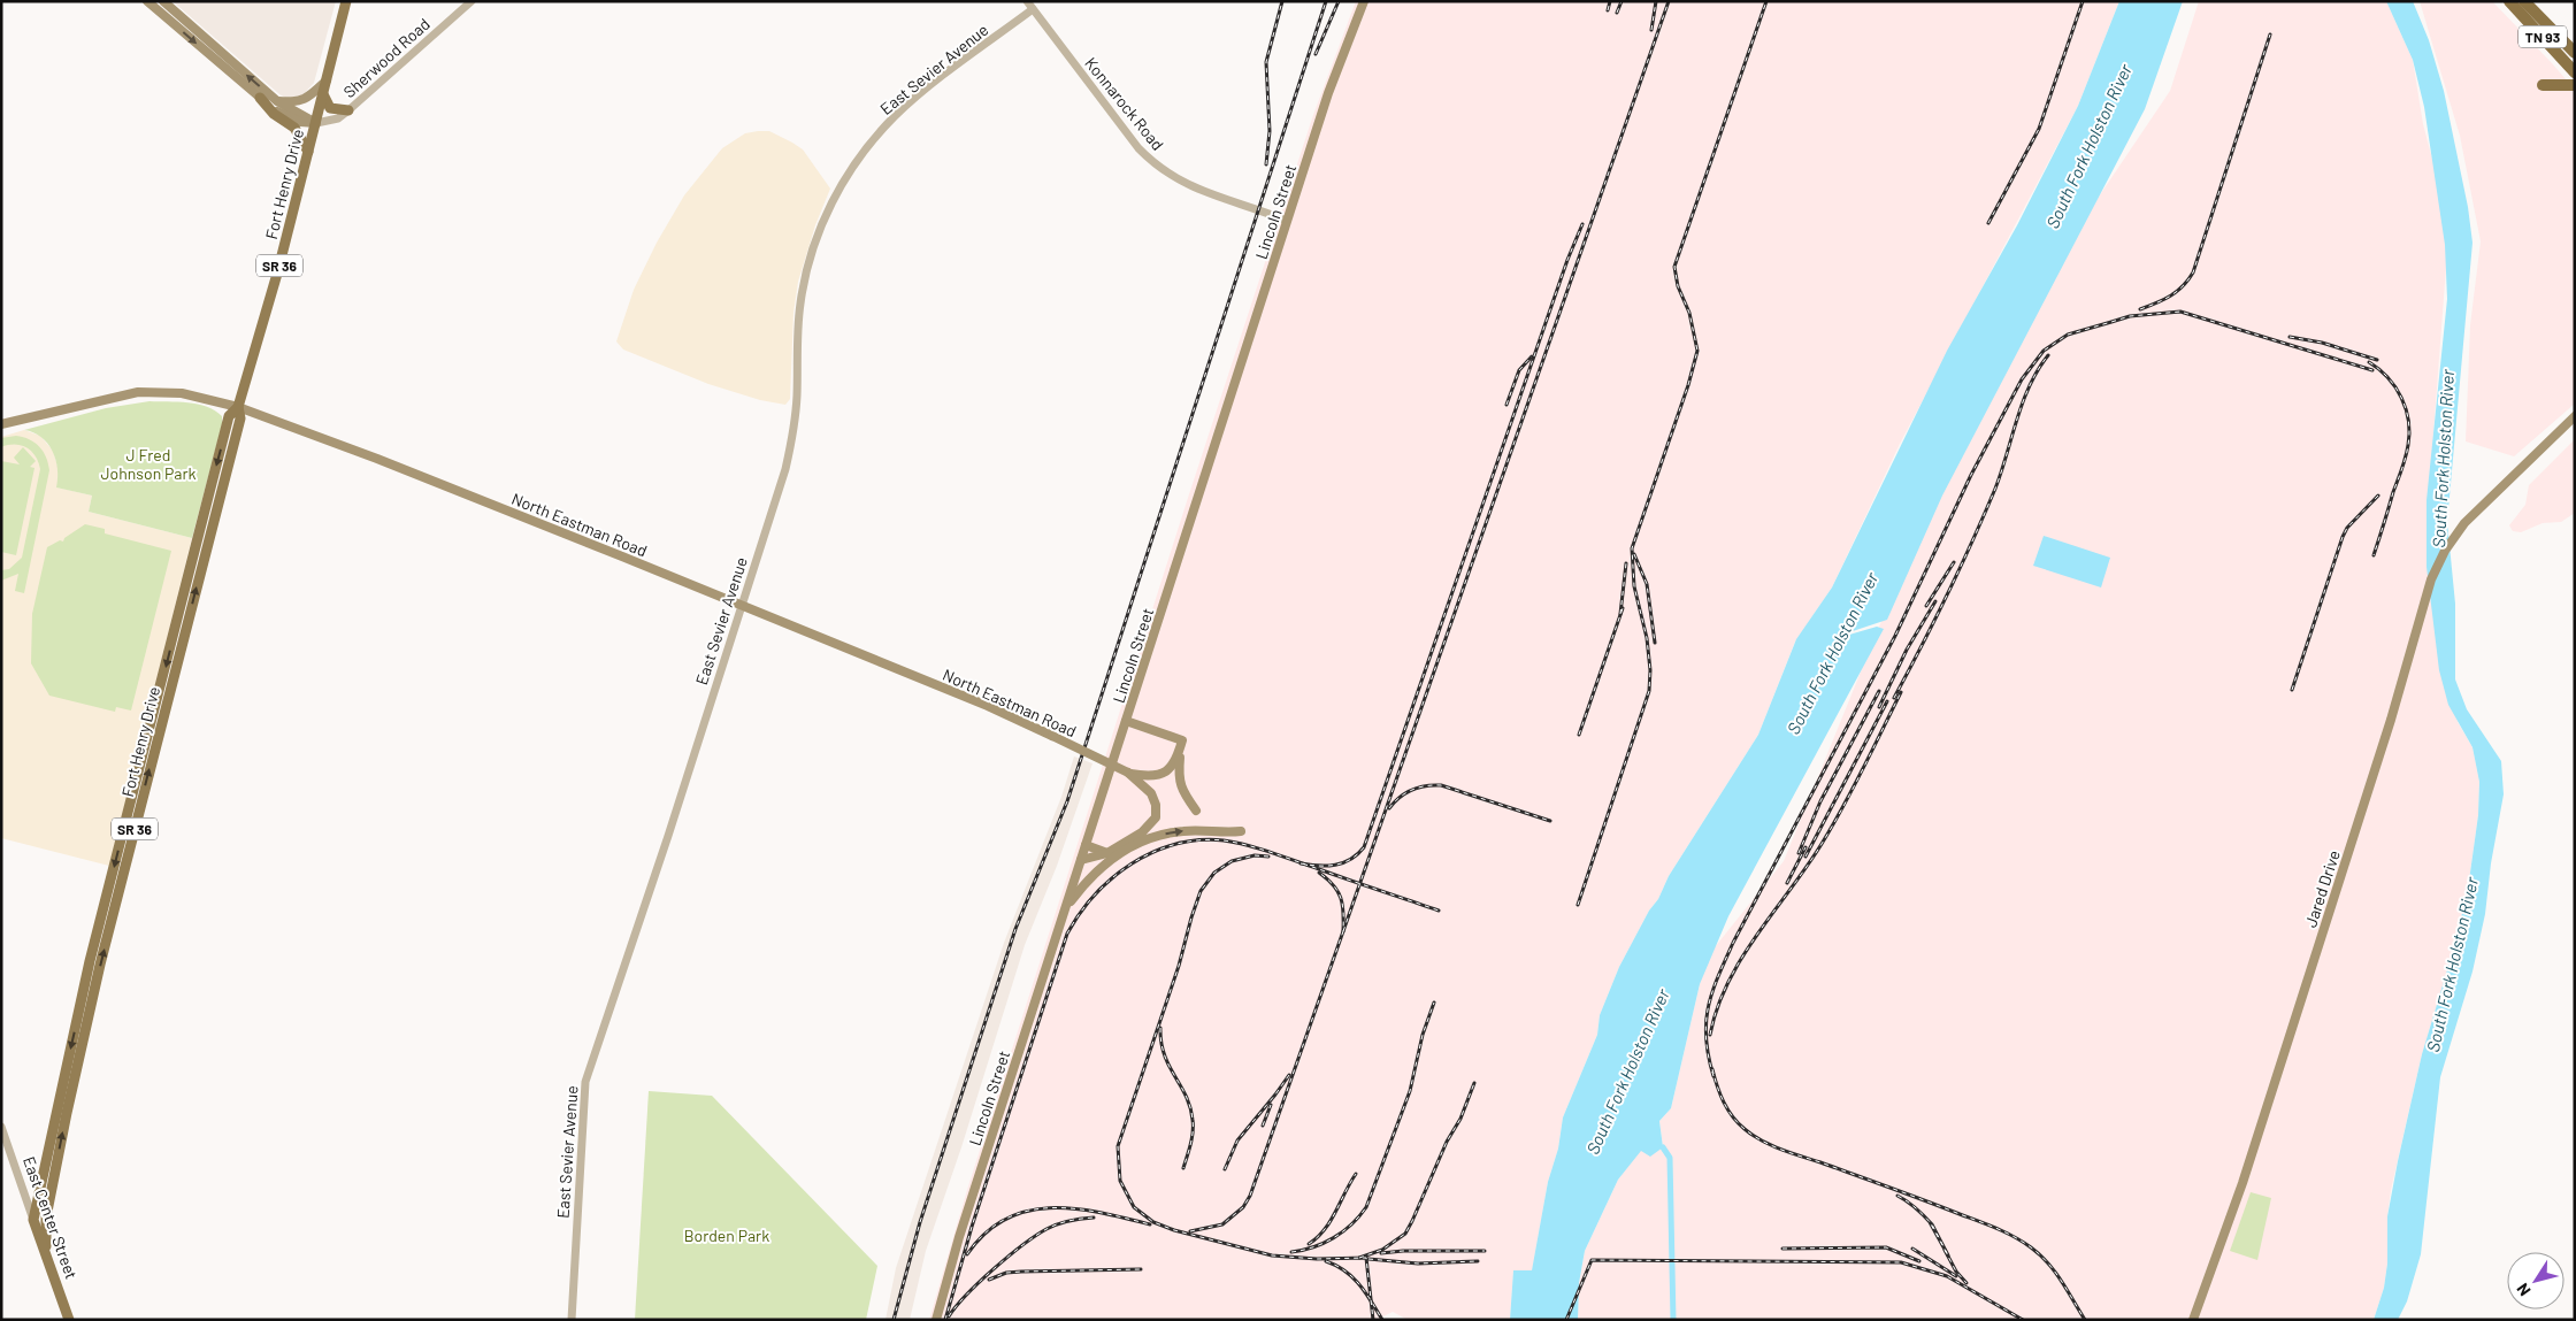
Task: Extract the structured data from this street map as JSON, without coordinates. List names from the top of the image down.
{
  "streets": {
    "highway": ["TN 93"],
    "main road": [
      "Fort Henry Drive",
      "Lincoln Street",
      "SR 36",
      "North Eastman Road",
      "Jared Drive",
      "East Center Street"
    ],
    "street": ["Sherwood Road", "East Sevier Avenue", "Konnarock Road"]
  },
  "crossings": [
    ["Sherwood Road", "Fort Henry Drive"],
    ["East Sevier Avenue", "Konnarock Road"],
    ["East Sevier Avenue", "North Eastman Road"],
    ["Konnarock Road", "Lincoln Street"],
    ["Fort Henry Drive", "North Eastman Road"],
    ["Fort Henry Drive", "East Center Street"]
  ],
  "water": ["South Fork Holston River"],
  "parks": ["J Fred Johnson Park", "Borden Park"],
  "north": "bottom left"
}
